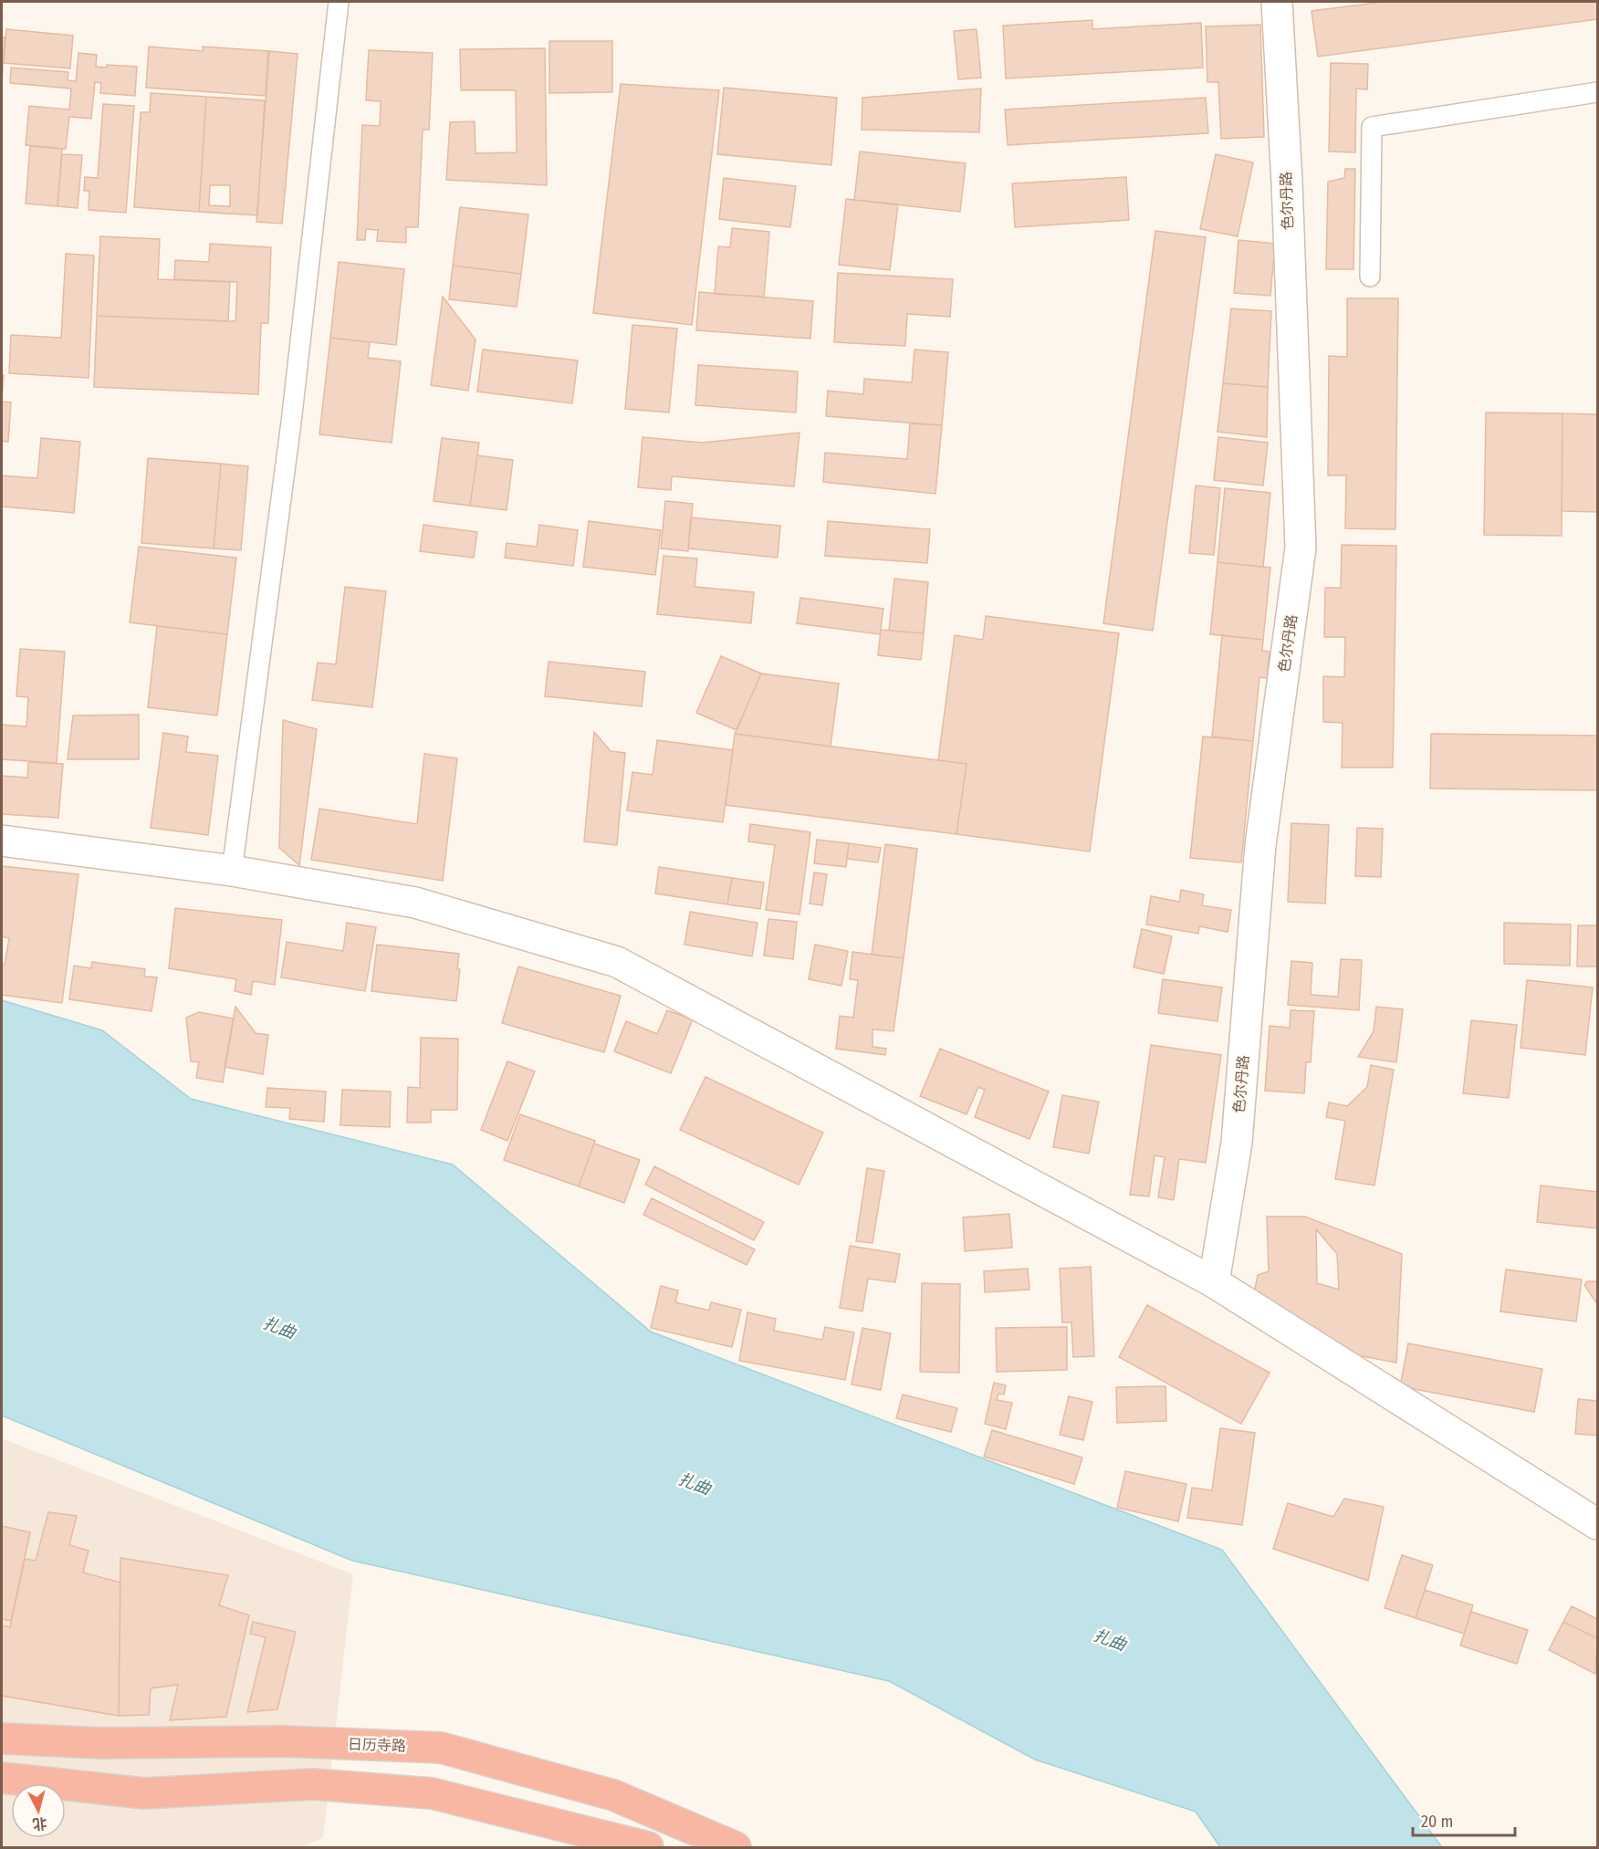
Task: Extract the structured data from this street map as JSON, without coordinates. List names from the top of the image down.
{
  "streets": {
    "highway": ["日历寺路"],
    "street": ["色尔丹路"]
  },
  "water": ["扎曲"],
  "scale_bar": "20 m",
  "north": "bottom"
}
